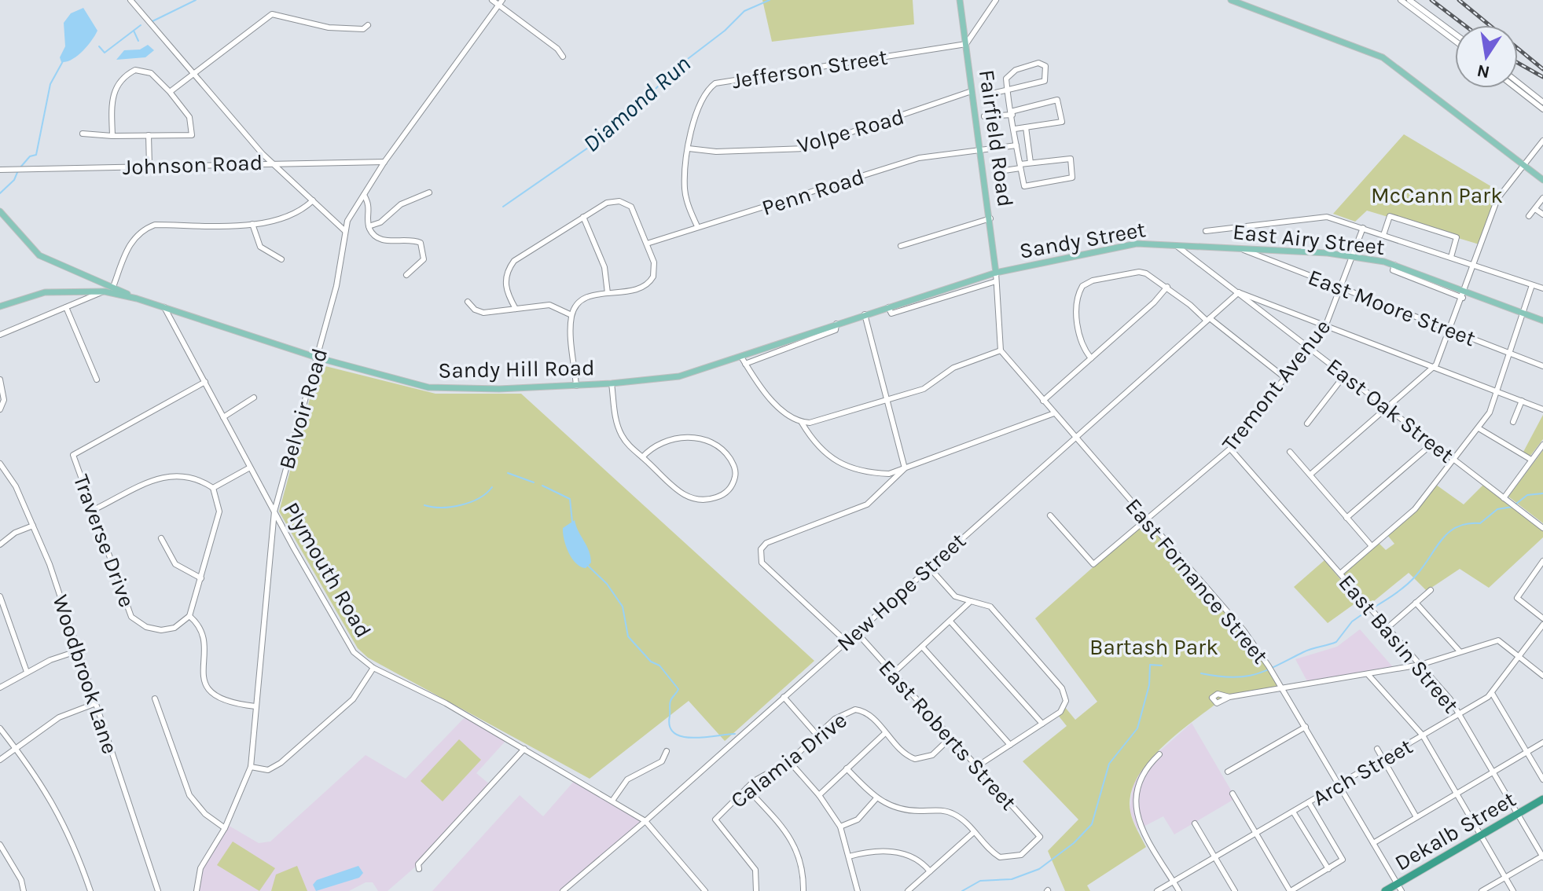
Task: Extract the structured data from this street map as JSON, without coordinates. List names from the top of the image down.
{
  "streets": {
    "highway": ["Dekalb Street"],
    "main road": [
      "Fairfield Road",
      "East Airy Street",
      "Sandy Street",
      "Sandy Hill Road"
    ],
    "street": [
      "Jefferson Street",
      "Volpe Road",
      "Johnson Road",
      "Penn Road",
      "East Moore Street",
      "Tremont Avenue",
      "Belvoir Road",
      "East Oak Street",
      "Traverse Drive",
      "Plymouth Road",
      "East Fornance Street",
      "New Hope Street",
      "East Basin Street",
      "Woodbrook Lane",
      "East Roberts Street",
      "Calamia Drive",
      "Arch Street"
    ]
  },
  "crossings": [
    ["Jefferson Street", "Volpe Road"],
    ["Jefferson Street", "Fairfield Road"],
    ["Jefferson Street", "Penn Road"],
    ["Volpe Road", "Fairfield Road"],
    ["Fairfield Road", "Penn Road"],
    ["Fairfield Road", "Sandy Street"],
    ["Fairfield Road", "Sandy Hill Road"],
    ["Johnson Road", "Belvoir Road"],
    ["East Airy Street", "Sandy Street"],
    ["East Airy Street", "East Moore Street"],
    ["East Airy Street", "Tremont Avenue"],
    ["Sandy Street", "Sandy Hill Road"],
    ["East Moore Street", "Tremont Avenue"],
    ["Sandy Hill Road", "Belvoir Road"],
    ["Sandy Hill Road", "Plymouth Road"],
    ["Tremont Avenue", "East Oak Street"],
    ["Tremont Avenue", "East Fornance Street"],
    ["Tremont Avenue", "East Basin Street"],
    ["Belvoir Road", "Plymouth Road"],
    ["East Oak Street", "New Hope Street"],
    ["Traverse Drive", "Plymouth Road"],
    ["Plymouth Road", "New Hope Street"],
    ["East Fornance Street", "New Hope Street"],
    ["East Fornance Street", "Arch Street"],
    ["East Fornance Street", "Dekalb Street"],
    ["New Hope Street", "East Roberts Street"],
    ["East Basin Street", "Arch Street"],
    ["East Basin Street", "Dekalb Street"],
    ["East Roberts Street", "Calamia Drive"]
  ],
  "water": ["Diamond Run"],
  "parks": ["McCann Park", "Bartash Park"],
  "north": "bottom"
}
